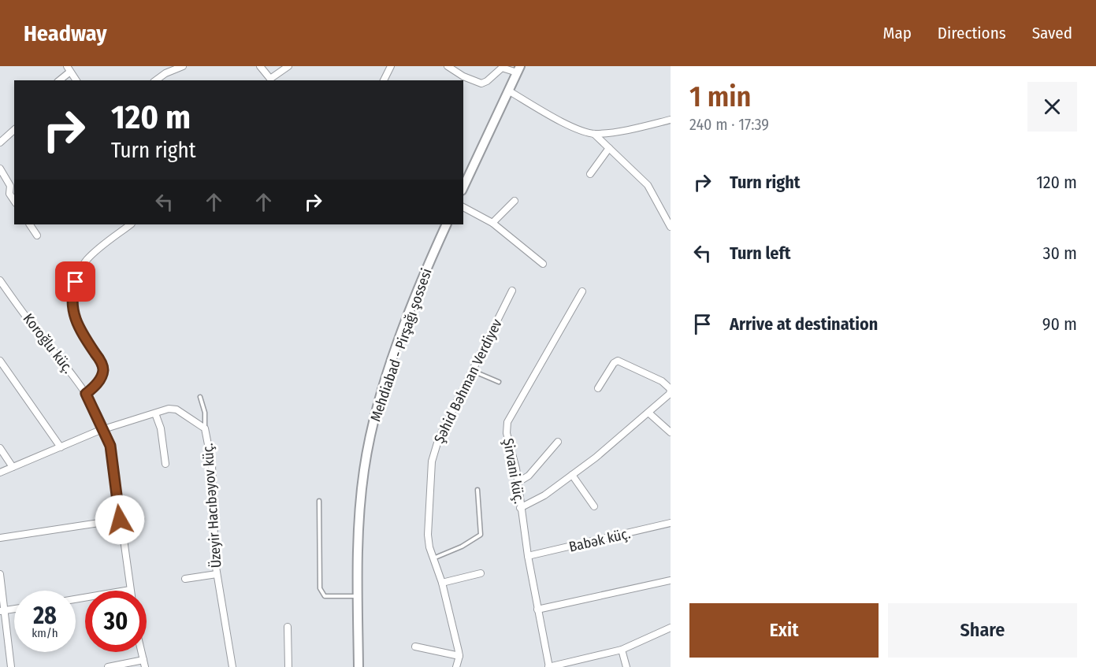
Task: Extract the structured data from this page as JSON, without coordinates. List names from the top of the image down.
{
  "streets": {
    "main road": ["Mehdiabad - Pirşağı şossesi"],
    "street": [
      "Koroğlu küç.",
      "Şəhid Bəhman Verdiyev",
      "Şirvani küç.",
      "Üzeyir Hacıbəyov küç.",
      "Babək küç."
    ]
  },
  "crossings": [
    ["Şirvani küç.", "Babək küç."]
  ],
  "page": {
    "header": "Headway",
    "nav": ["Map", "Directions", "Saved"],
    "heading": ["1 min", "240 m · 17:39"],
    "turn": ["120 m", "Turn right"],
    "list": [
      {
        "name": "Turn right",
        "value": "120 m"
      },
      {
        "name": "Turn left",
        "value": "30 m"
      },
      {
        "name": "Arrive at destination",
        "value": "90 m"
      }
    ],
    "speed": "28 km/h",
    "limit": "30",
    "buttons": ["Exit", "Share"]
  }
}
